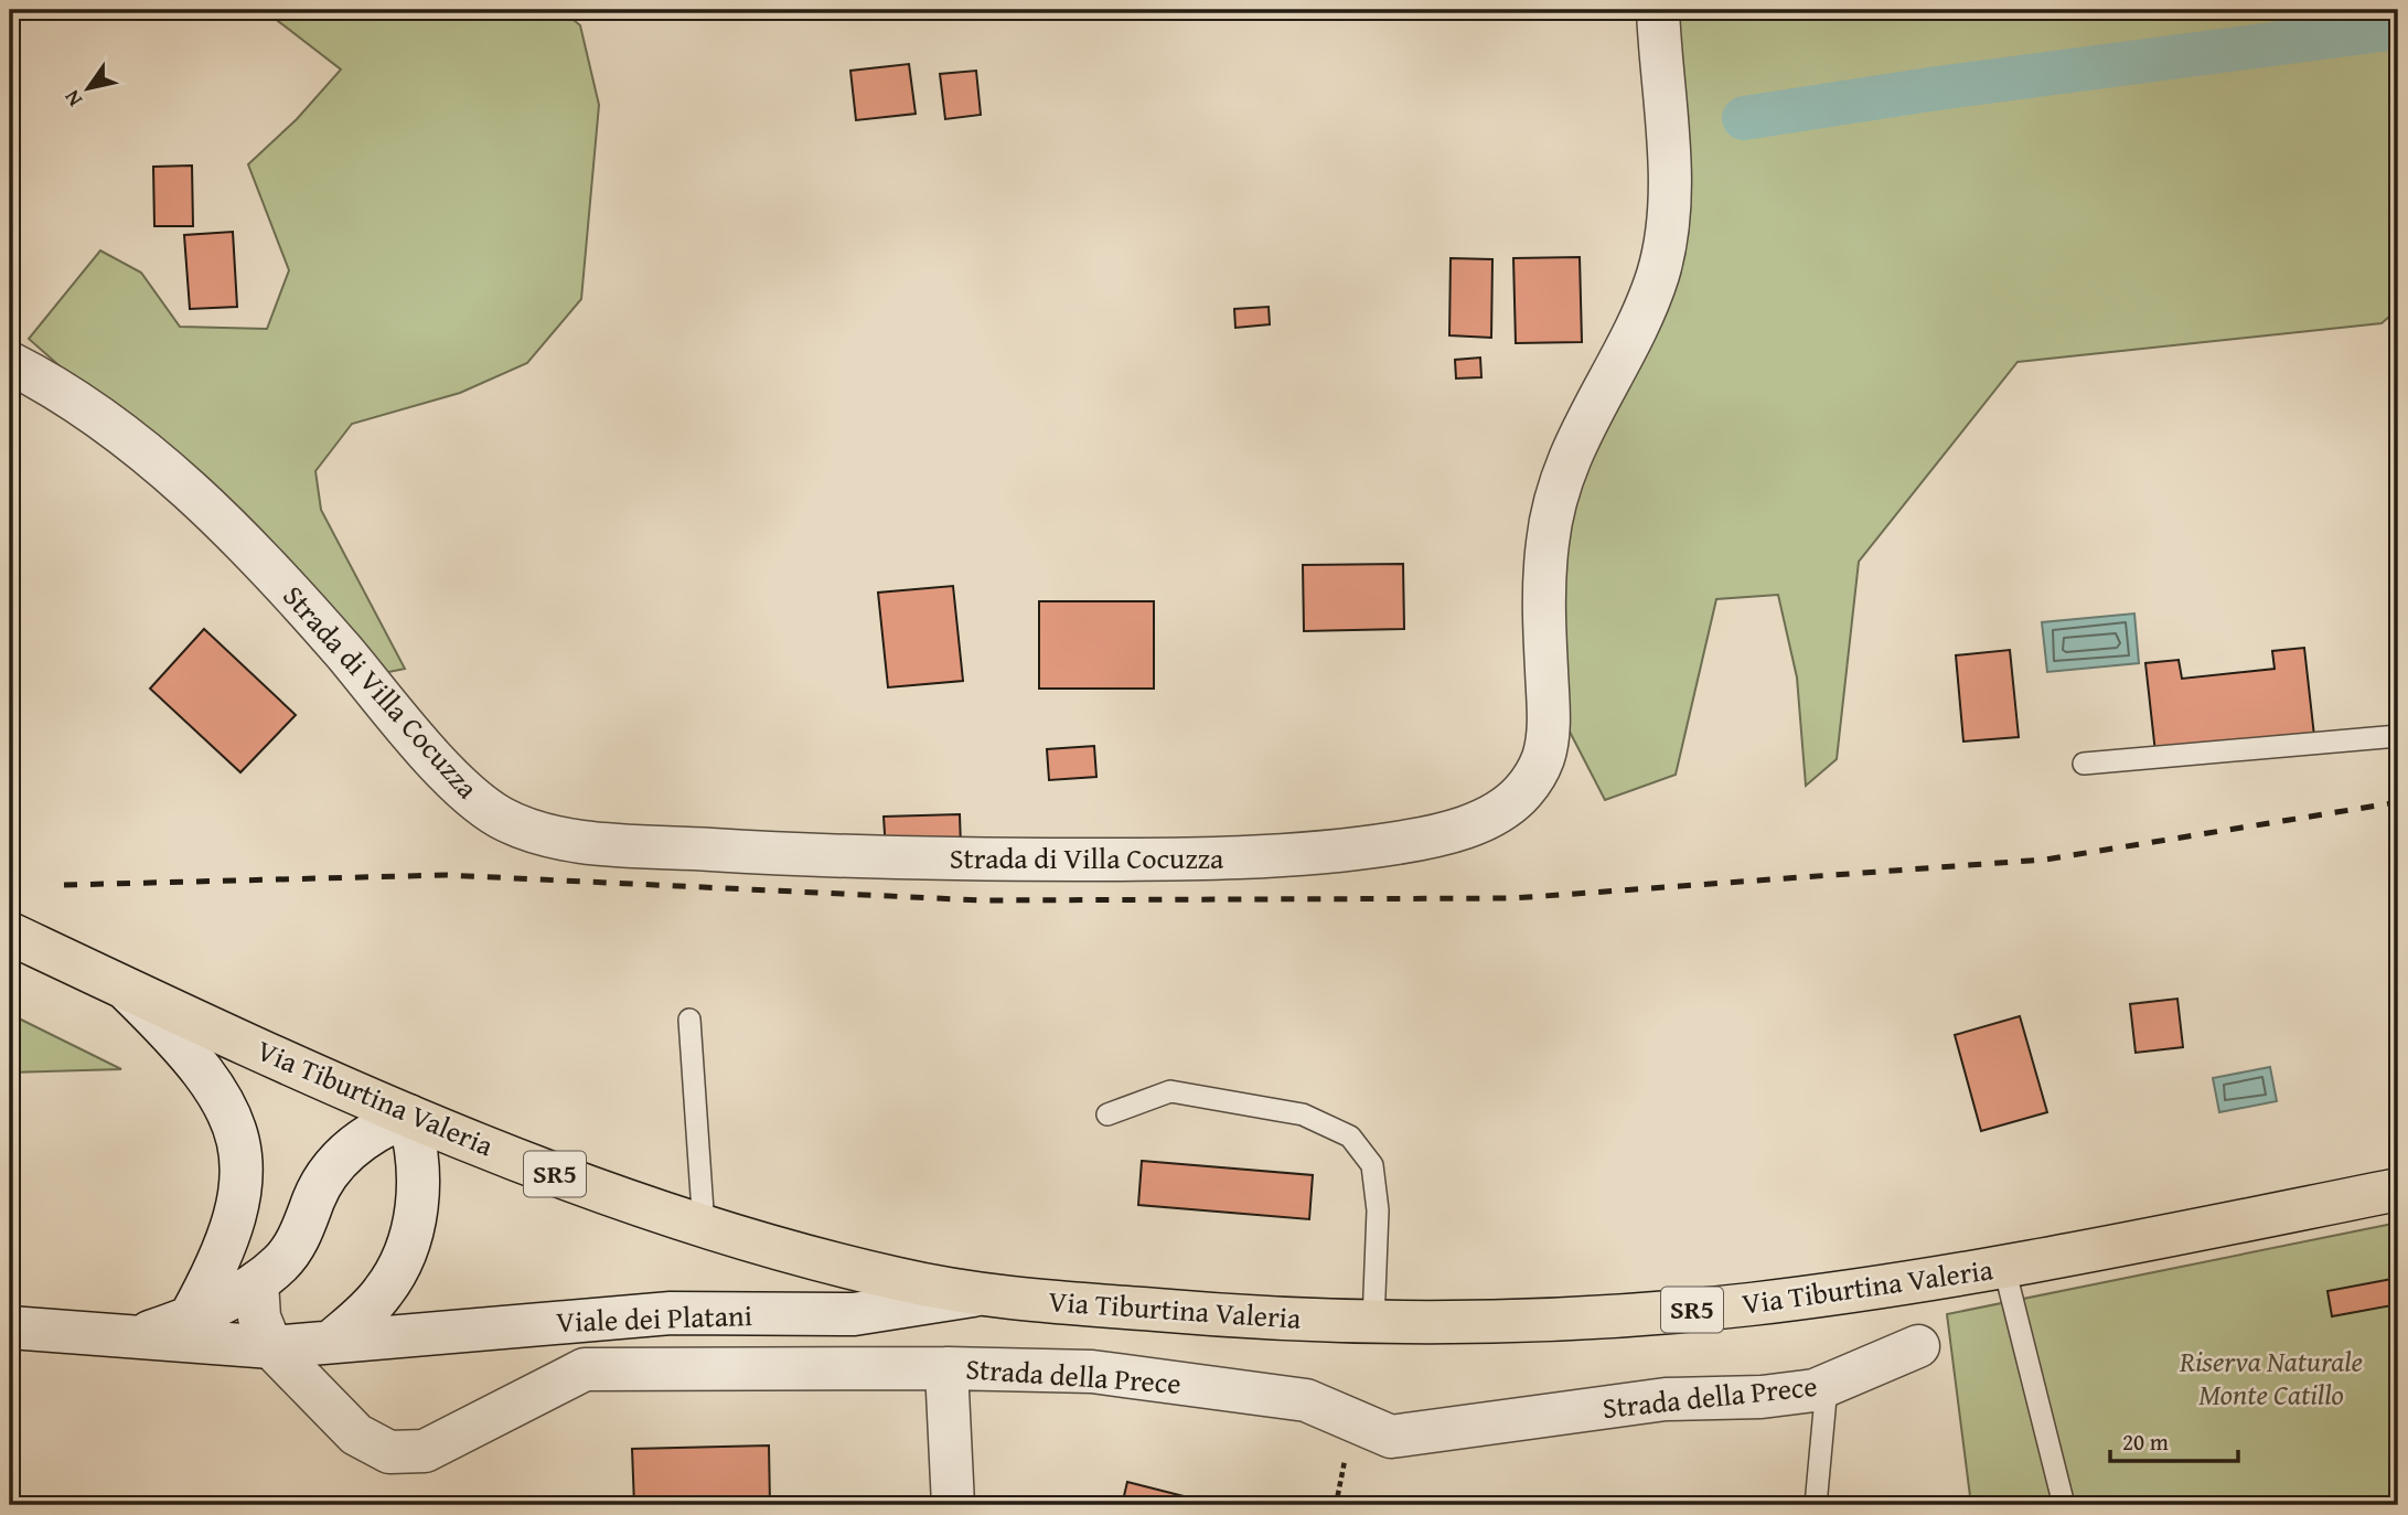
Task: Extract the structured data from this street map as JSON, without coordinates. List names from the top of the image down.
{
  "streets": {
    "main road": ["Via Tiburtina Valeria", "SR5"],
    "street": ["Strada di Villa Cocuzza", "Viale dei Platani", "Strada della Prece"]
  },
  "crossings": [
    ["Via Tiburtina Valeria", "Viale dei Platani"],
    ["Viale dei Platani", "Strada della Prece"]
  ],
  "parks": ["Riserva Naturale Monte Catillo"],
  "scale_bar": "20 m",
  "north": "bottom left"
}
